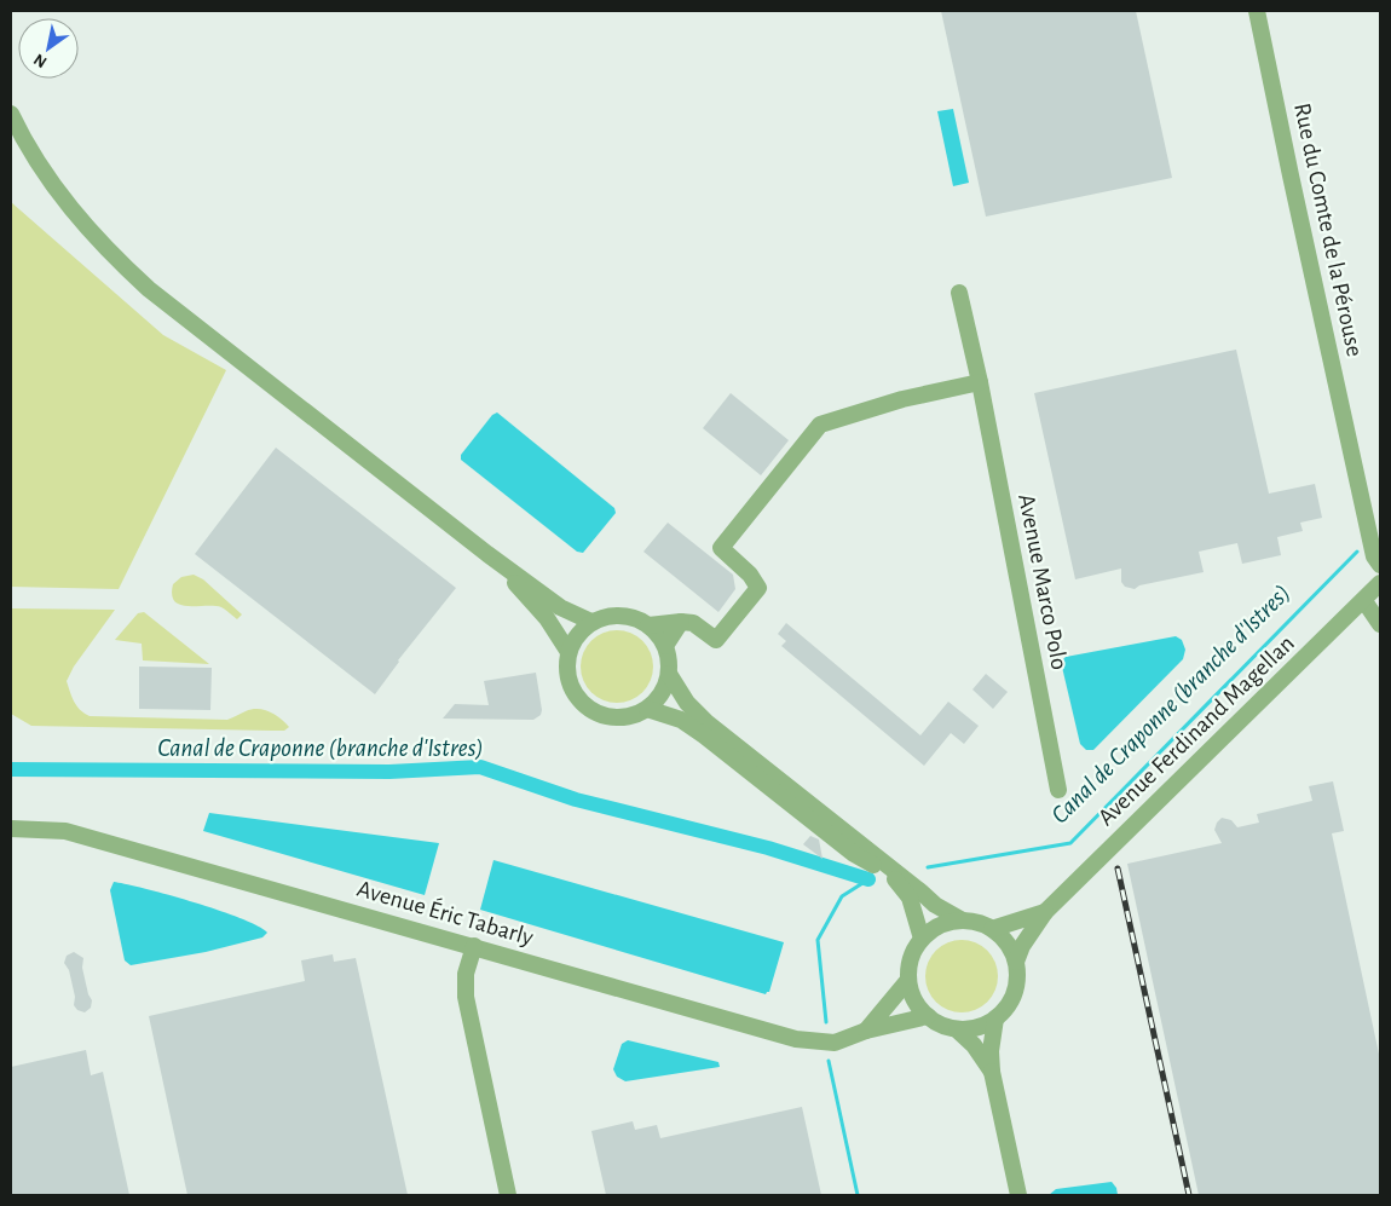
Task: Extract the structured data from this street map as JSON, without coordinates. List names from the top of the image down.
{
  "streets": {
    "street": [
      "Rue du Comte de la Pérouse",
      "Avenue Marco Polo",
      "Avenue Ferdinand Magellan",
      "Avenue Éric Tabarly"
    ]
  },
  "crossings": [
    ["Avenue Ferdinand Magellan", "Avenue Éric Tabarly"]
  ],
  "water": ["Canal de Craponne (branche d'Istres)"],
  "north": "bottom left"
}
